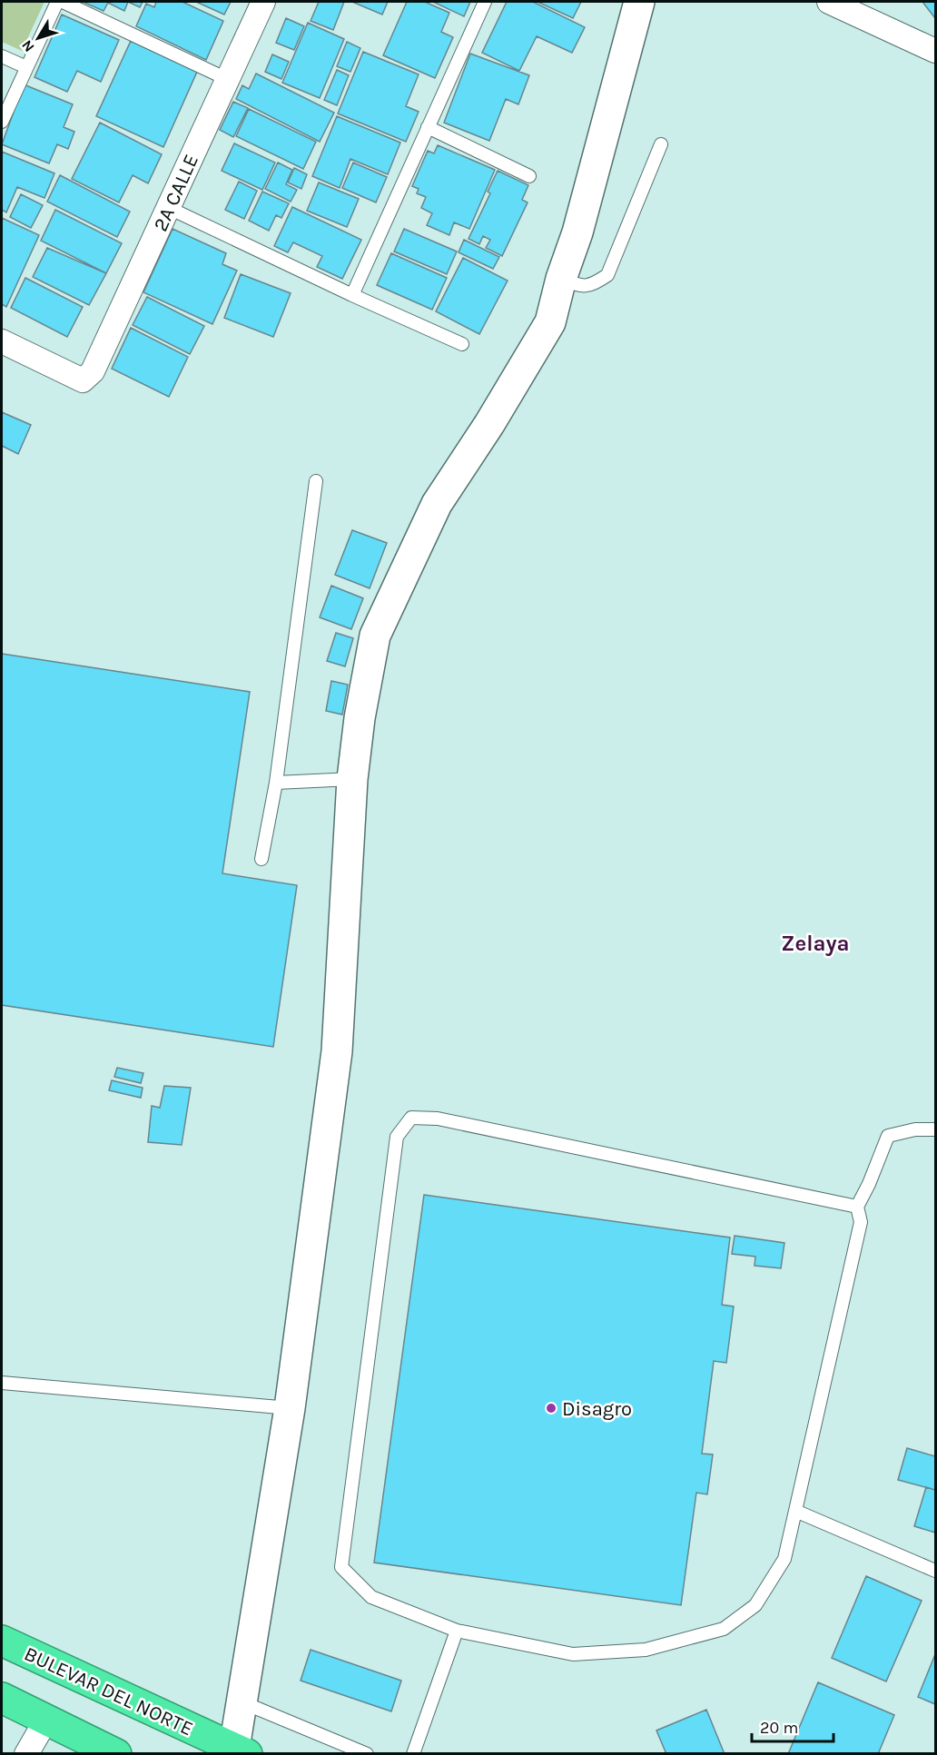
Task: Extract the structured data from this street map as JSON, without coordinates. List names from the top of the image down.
{
  "streets": {
    "highway": ["BULEVAR DEL NORTE"],
    "street": ["2A CALLE"]
  },
  "districts": ["Zelaya"],
  "places": ["Disagro"],
  "scale_bar": "20 m",
  "north": "bottom left"
}
